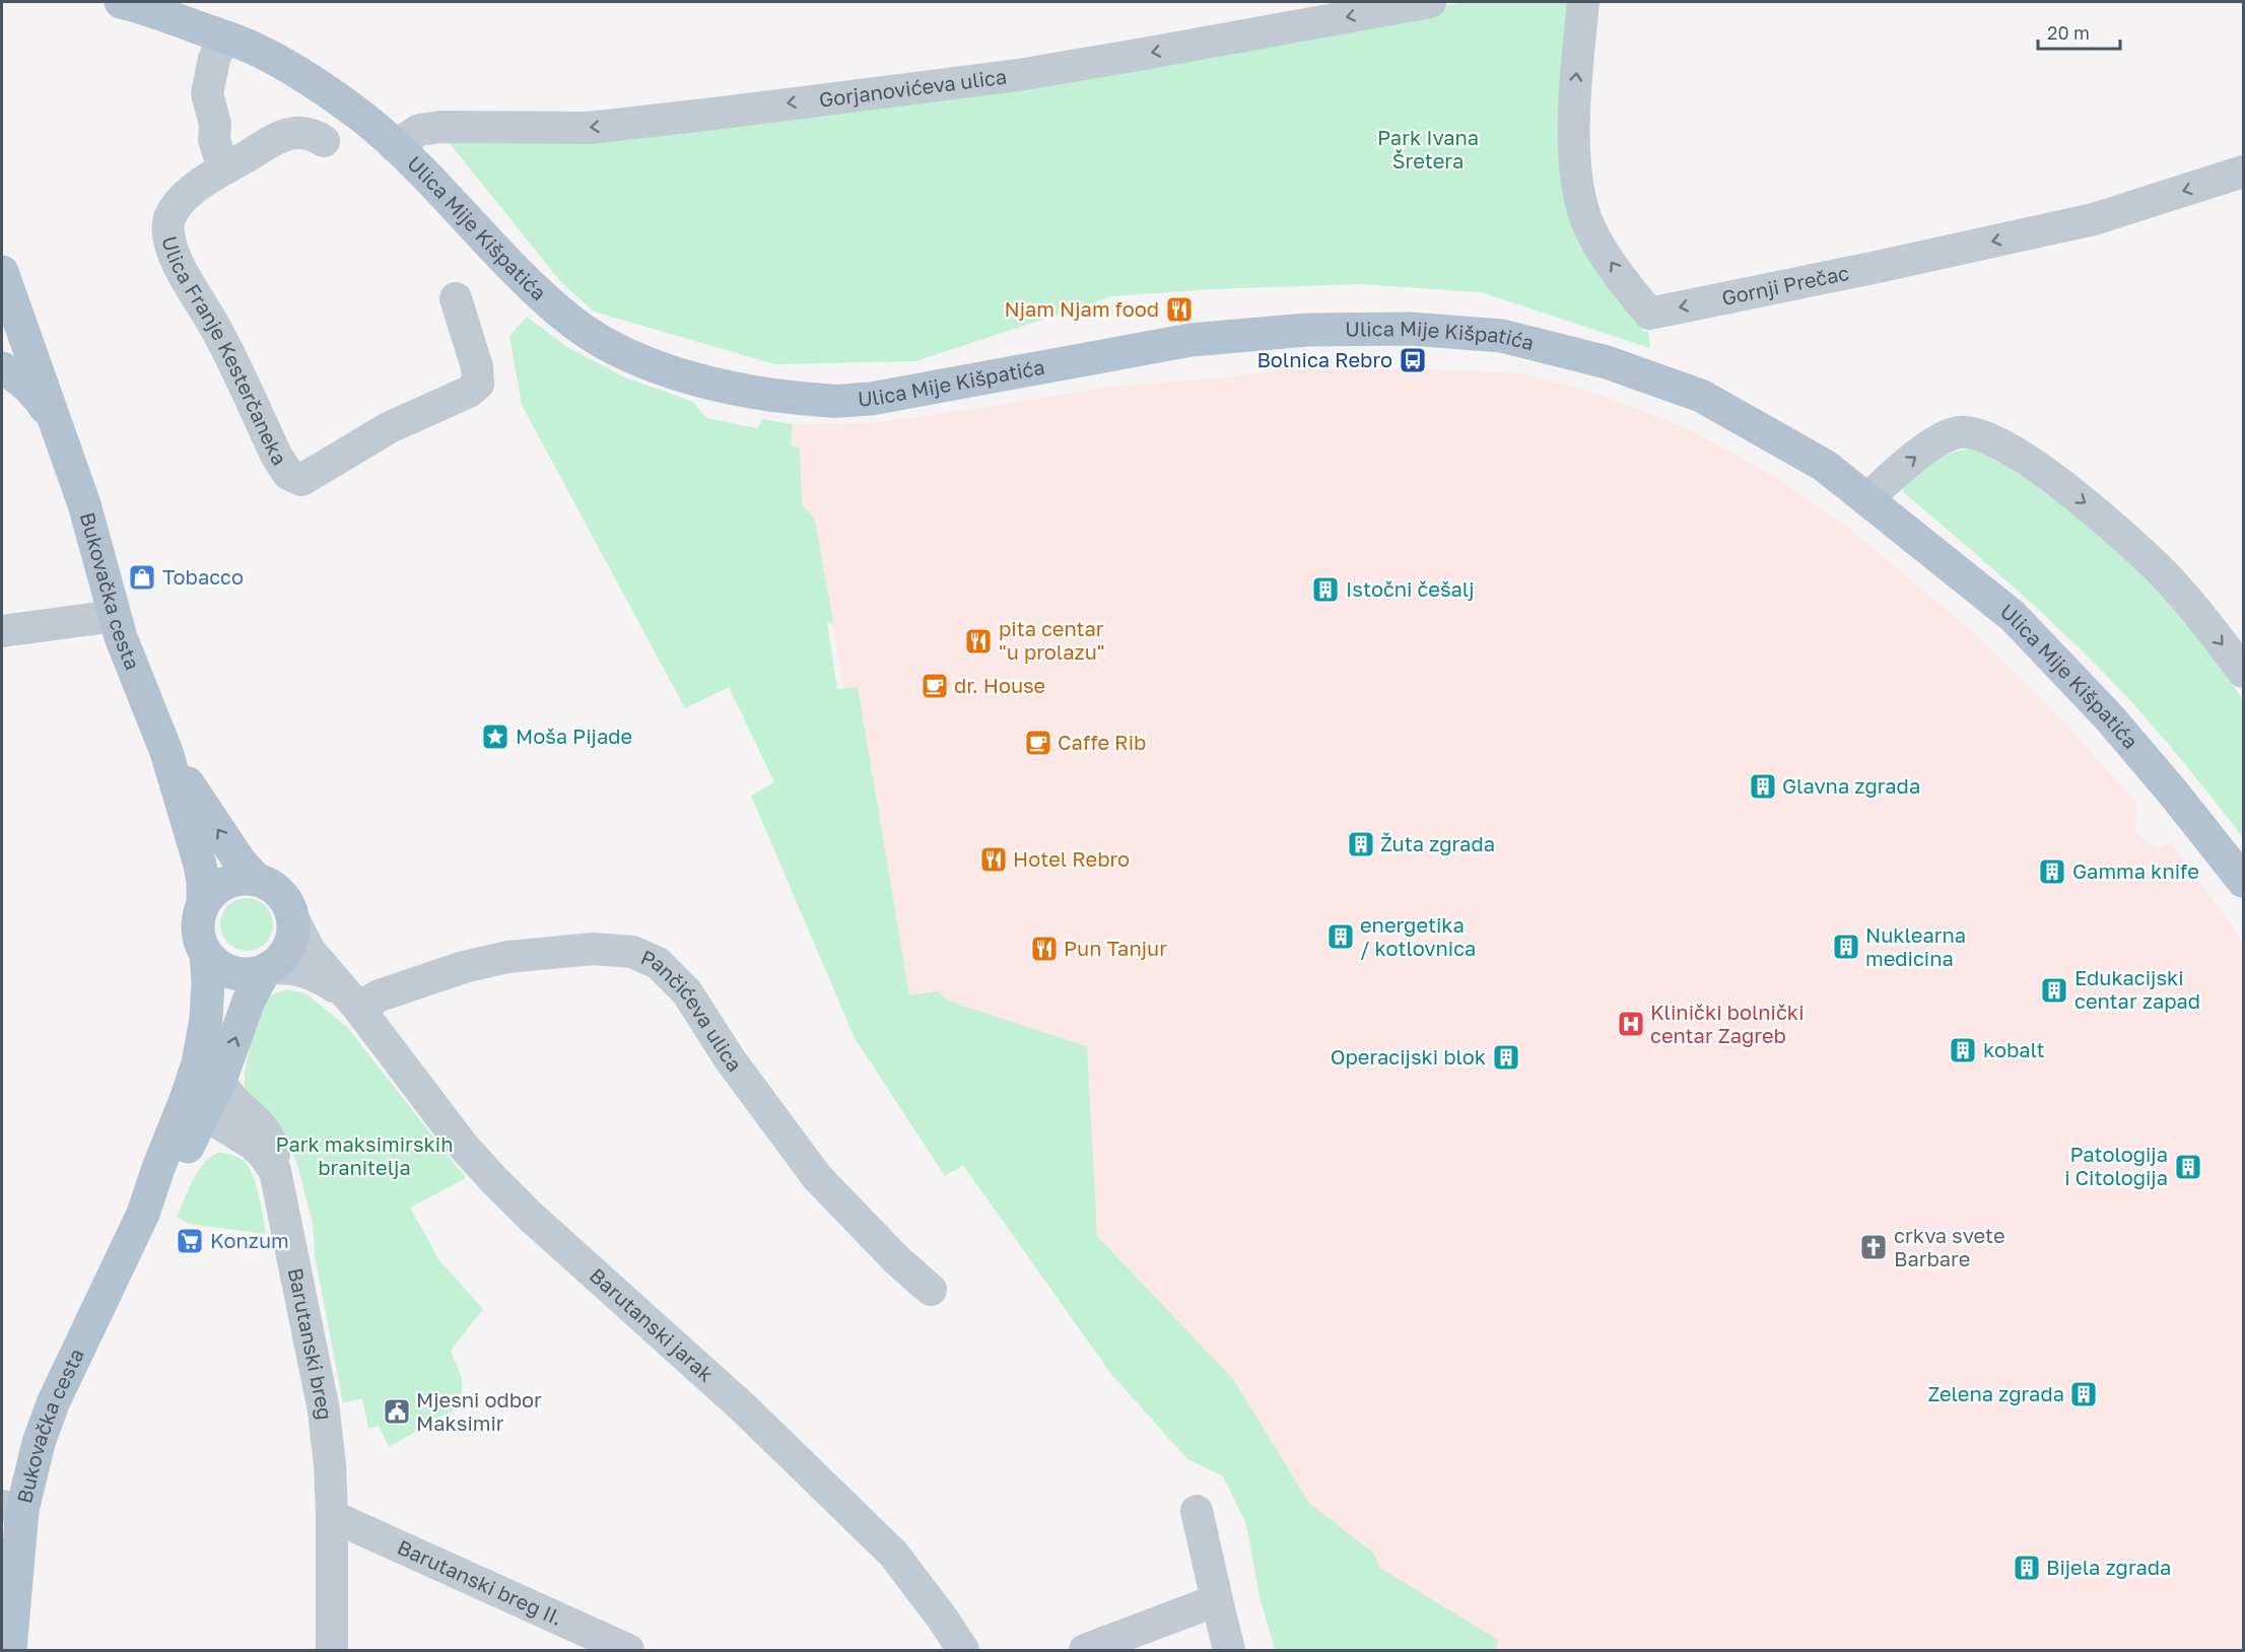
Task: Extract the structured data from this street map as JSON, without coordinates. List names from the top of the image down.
{
  "streets": {
    "main road": ["Ulica Mije Kišpatića", "Bukovačka cesta"],
    "street": [
      "Gorjanovićeva ulica",
      "Gornji Prečac",
      "Ulica Franje Kesterčaneka",
      "Pančićeva ulica",
      "Barutanski jarak",
      "Barutanski breg",
      "Barutanski breg II."
    ]
  },
  "crossings": [
    ["Gorjanovićeva ulica", "Ulica Mije Kišpatića"],
    ["Bukovačka cesta", "Barutanski jarak"],
    ["Bukovačka cesta", "Barutanski breg"],
    ["Pančićeva ulica", "Barutanski jarak"],
    ["Barutanski breg", "Barutanski breg II."]
  ],
  "one_way": ["Gorjanovićeva ulica"],
  "parks": ["Park Ivana Šretera", "Park maksimirskih branitelja"],
  "places": {
    "restaurant": [
      "Njam Njam food",
      "pita centar \"u prolazu\"",
      "Hotel Rebro",
      "Pun Tanjur"
    ],
    "bus stop": ["Bolnica Rebro"],
    "shop": ["Tobacco"],
    "building": [
      "Istočni češalj",
      "Glavna zgrada",
      "Žuta zgrada",
      "Gamma knife",
      "energetika / kotlovnica",
      "Nuklearna medicina",
      "Edukacijski centar zapad",
      "kobalt",
      "Operacijski blok",
      "Patologija i Citologija",
      "Zelena zgrada",
      "Bijela zgrada"
    ],
    "cafe": ["dr. House", "Caffe Rib"],
    "place": ["Moša Pijade"],
    "hospital": ["Klinički bolnički centar Zagreb"],
    "supermarket": ["Konzum"],
    "church": ["crkva svete Barbare"],
    "public building": ["Mjesni odbor Maksimir"]
  },
  "scale_bar": "20 m"
}
